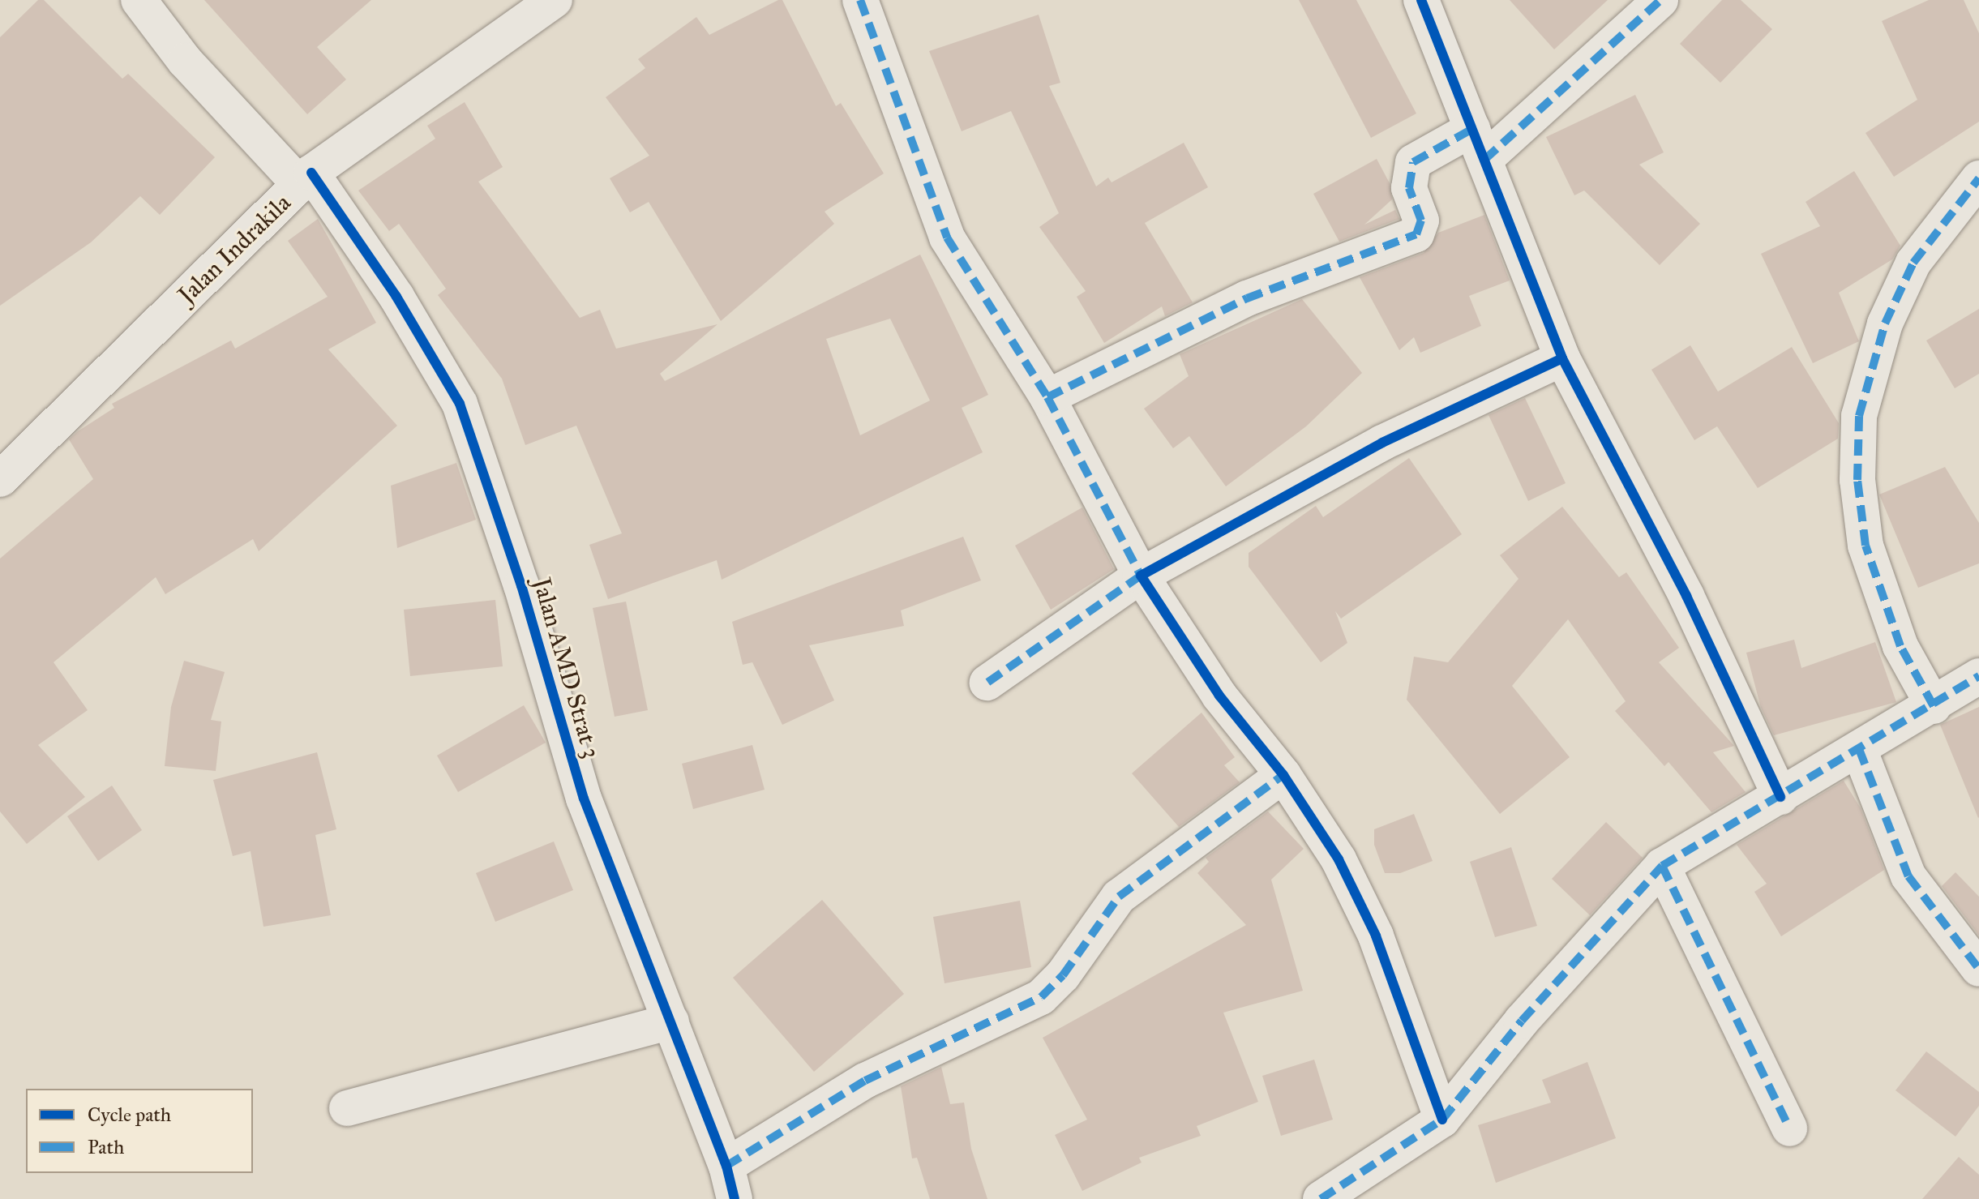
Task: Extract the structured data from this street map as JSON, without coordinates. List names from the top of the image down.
{
  "streets": {
    "street": ["Jalan Indrakila", "Jalan AMD Strat 3"]
  },
  "crossings": [
    ["Jalan Indrakila", "Jalan AMD Strat 3"]
  ],
  "legend": ["Cycle path", "Path"]
}
